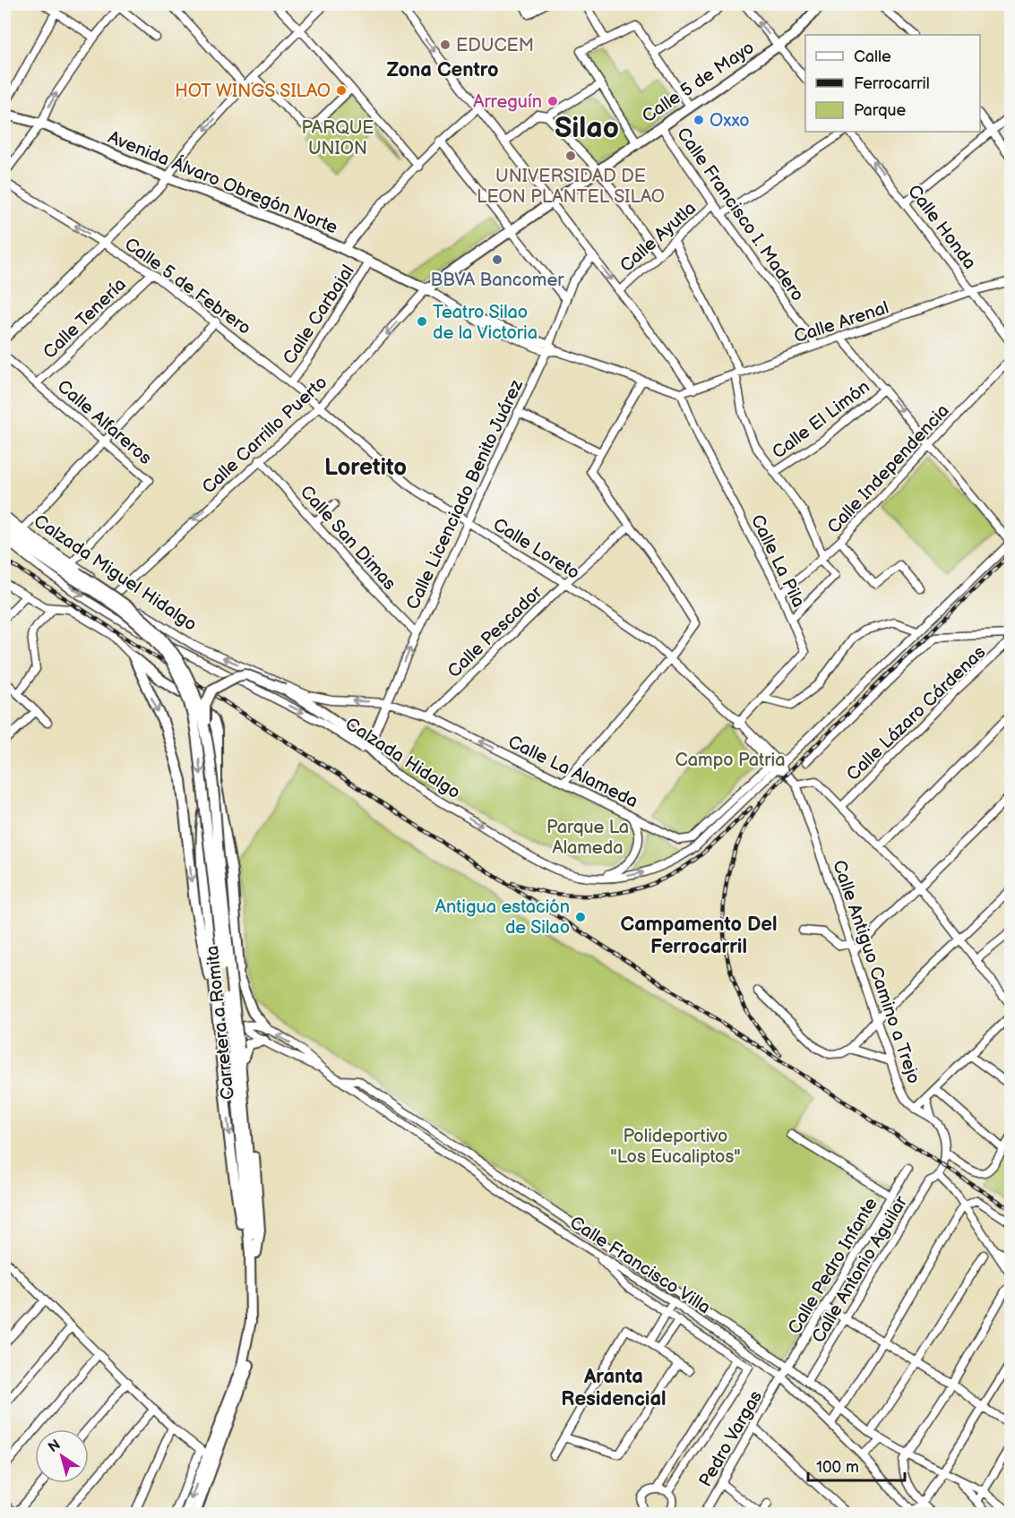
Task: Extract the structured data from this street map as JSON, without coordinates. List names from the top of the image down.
{
  "streets": {
    "main road": [
      "Calle 5 de Mayo",
      "Avenida Álvaro Obregón Norte",
      "Calzada Miguel Hidalgo",
      "Carretera a Romita"
    ],
    "street": [
      "Calle Francisco I. Madero",
      "Calle Honda",
      "Calle Ayutla",
      "Calle 5 de Febrero",
      "Calle Carbajal",
      "Calle Tenería",
      "Calle Arenal",
      "Calle El Limón",
      "Calle Alfareros",
      "Calle Carrillo Puerto",
      "Calle Independencia",
      "Calle Licenciado Benito Juárez",
      "Calle San Dimas",
      "Calle Loreto",
      "Calle La Pila",
      "Calle Pescador",
      "Calle Lázaro Cárdenas",
      "Calzada Hidalgo",
      "Calle La Alameda",
      "Calle Antiguo Camino a Trejo",
      "Calle Francisco Villa",
      "Calle Pedro Infante",
      "Calle Antonio Aguilar",
      "Pedro Vargas"
    ]
  },
  "crossings": [
    ["Calle 5 de Mayo", "Avenida Álvaro Obregón Norte"],
    ["Calle 5 de Mayo", "Calle Francisco I. Madero"],
    ["Calle 5 de Mayo", "Calle Carrillo Puerto"],
    ["Avenida Álvaro Obregón Norte", "Calle Carbajal"],
    ["Avenida Álvaro Obregón Norte", "Calle Carrillo Puerto"],
    ["Calle Francisco I. Madero", "Calle Ayutla"],
    ["Calle Francisco I. Madero", "Calle Arenal"],
    ["Calle Honda", "Calle Arenal"],
    ["Calle 5 de Febrero", "Calle Carbajal"],
    ["Calle 5 de Febrero", "Calle Tenería"],
    ["Calle 5 de Febrero", "Calle Carrillo Puerto"],
    ["Calle 5 de Febrero", "Calle Loreto"],
    ["Calle Tenería", "Calle Alfareros"],
    ["Calle Arenal", "Calle La Pila"],
    ["Calle Alfareros", "Calzada Miguel Hidalgo"],
    ["Calle Carrillo Puerto", "Calle San Dimas"],
    ["Calle Carrillo Puerto", "Calle Loreto"],
    ["Calle Carrillo Puerto", "Calzada Miguel Hidalgo"],
    ["Calle Carrillo Puerto", "Calzada Hidalgo"],
    ["Calle Independencia", "Calle La Pila"],
    ["Calle Licenciado Benito Juárez", "Calle San Dimas"],
    ["Calle Licenciado Benito Juárez", "Calle Loreto"],
    ["Calle Licenciado Benito Juárez", "Calle La Alameda"],
    ["Calle Loreto", "Calle La Pila"],
    ["Calle Loreto", "Calle Pescador"],
    ["Calle Loreto", "Calzada Hidalgo"],
    ["Calle Loreto", "Calle Antiguo Camino a Trejo"],
    ["Calzada Miguel Hidalgo", "Calle La Alameda"],
    ["Calzada Miguel Hidalgo", "Carretera a Romita"],
    ["Calle Pescador", "Calle La Alameda"],
    ["Calzada Hidalgo", "Calle Antiguo Camino a Trejo"],
    ["Calle Francisco Villa", "Calle Pedro Infante"],
    ["Calle Francisco Villa", "Pedro Vargas"],
    ["Calle Pedro Infante", "Pedro Vargas"]
  ],
  "one_way": ["Calle Carrillo Puerto", "Calzada Hidalgo", "Calle La Alameda"],
  "districts": [
    "Zona Centro",
    "Silao",
    "Loretito",
    "Campamento Del Ferrocarril",
    "Aranta Residencial"
  ],
  "parks": [
    "PARQUE UNION",
    "Campo Patria",
    "Parque La Alameda",
    "Polideportivo \"Los Eucaliptos\""
  ],
  "places": [
    "EDUCEM",
    "HOT WINGS SILAO",
    "Arreguín",
    "Oxxo",
    "UNIVERSIDAD DE LEON PLANTEL SILAO",
    "BBVA Bancomer",
    "Teatro Silao de la Victoria",
    "Antigua estación de Silao"
  ],
  "legend": ["Calle", "Ferrocarril", "Parque"],
  "scale_bar": "100 m",
  "north": "top left"
}
